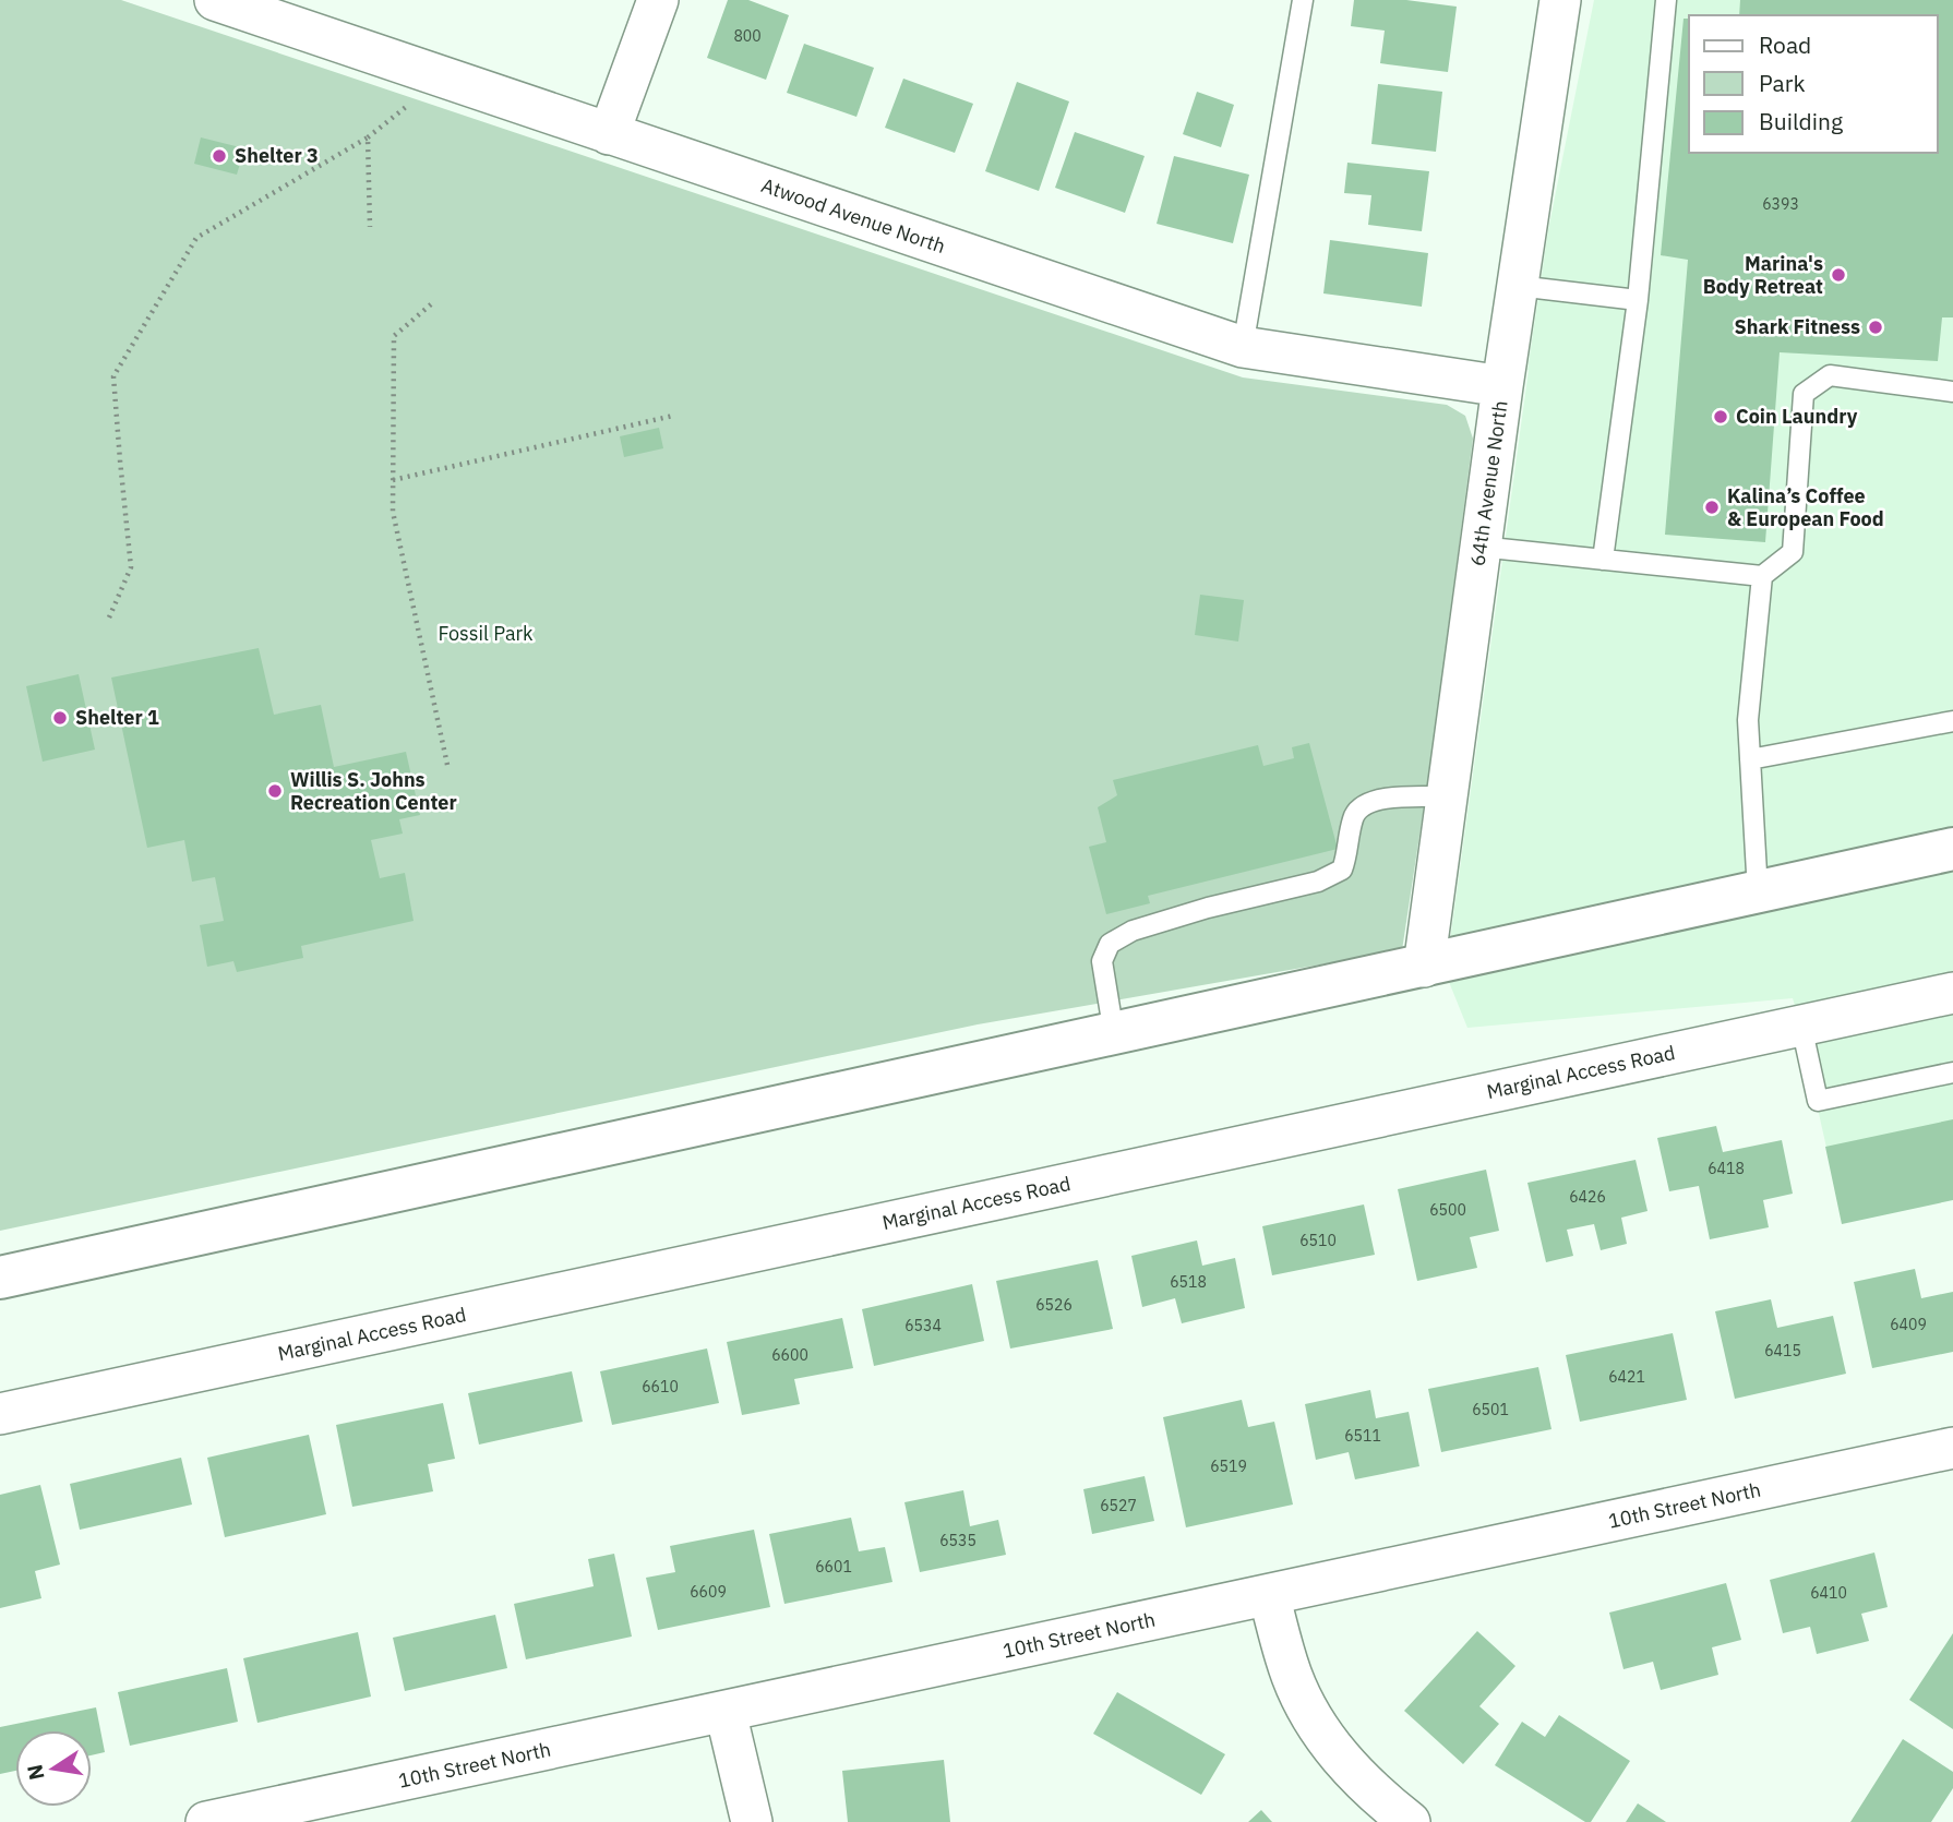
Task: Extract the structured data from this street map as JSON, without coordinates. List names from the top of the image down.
{
  "streets": {
    "street": [
      "Atwood Avenue North",
      "64th Avenue North",
      "Marginal Access Road",
      "10th Street North"
    ]
  },
  "crossings": [
    ["Atwood Avenue North", "64th Avenue North"]
  ],
  "parks": ["Fossil Park"],
  "places": [
    "Shelter 3",
    "Marina's Body Retreat",
    "Shark Fitness",
    "Coin Laundry",
    "Kalina’s Coffee & European Food",
    "Shelter 1",
    "Willis S. Johns Recreation Center"
  ],
  "house_numbers": [
    "800",
    "6393",
    "6418",
    "6426",
    "6500",
    "6510",
    "6518",
    "6526",
    "6409",
    "6534",
    "6415",
    "6600",
    "6421",
    "6610",
    "6501",
    "6511",
    "6519",
    "6527",
    "6535",
    "6601",
    "6609",
    "6410"
  ],
  "legend": ["Road", "Park", "Building"],
  "north": "left"
}
